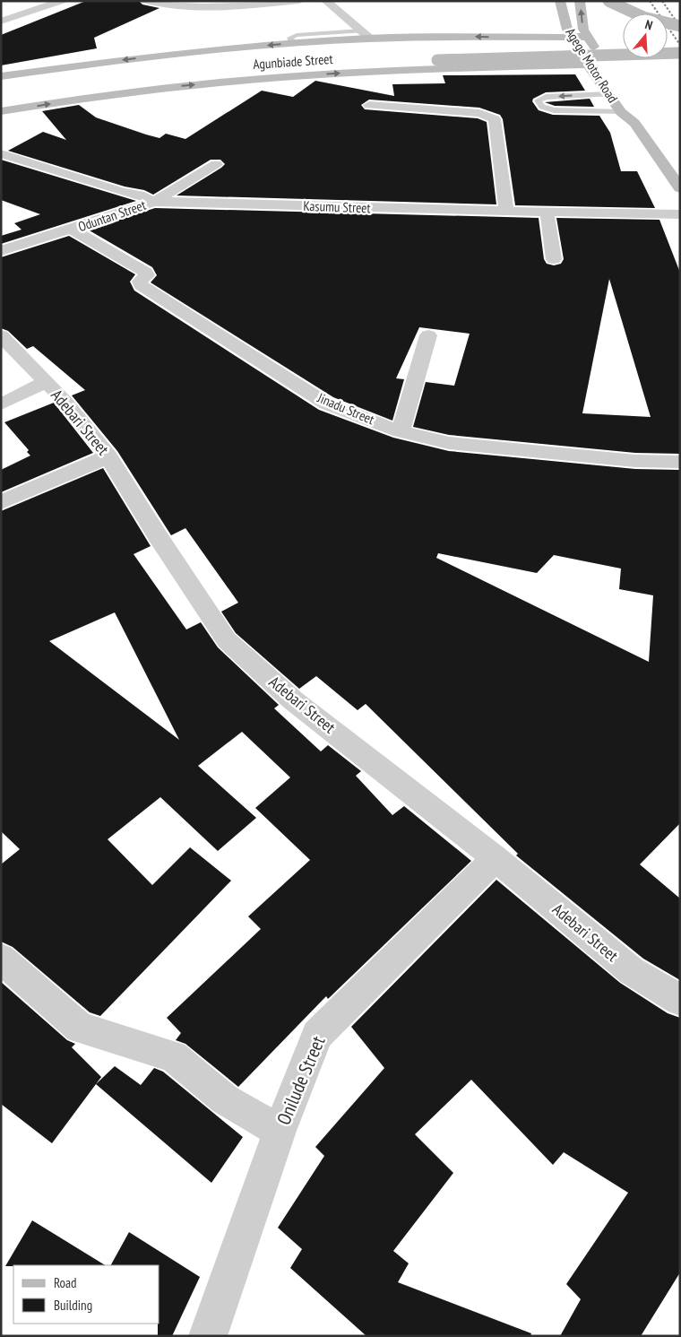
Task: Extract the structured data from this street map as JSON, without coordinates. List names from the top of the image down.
{
  "streets": {
    "main road": ["Agunbiade Street", "Agege Motor Road"],
    "street": [
      "Kasumu Street",
      "Oduntan Street",
      "Jinadu Street",
      "Adebari Street",
      "Onilude Street"
    ]
  },
  "crossings": [
    ["Agunbiade Street", "Agege Motor Road"],
    ["Kasumu Street", "Oduntan Street"],
    ["Oduntan Street", "Jinadu Street"],
    ["Adebari Street", "Onilude Street"]
  ],
  "legend": ["Road", "Building"],
  "north": "top"
}
